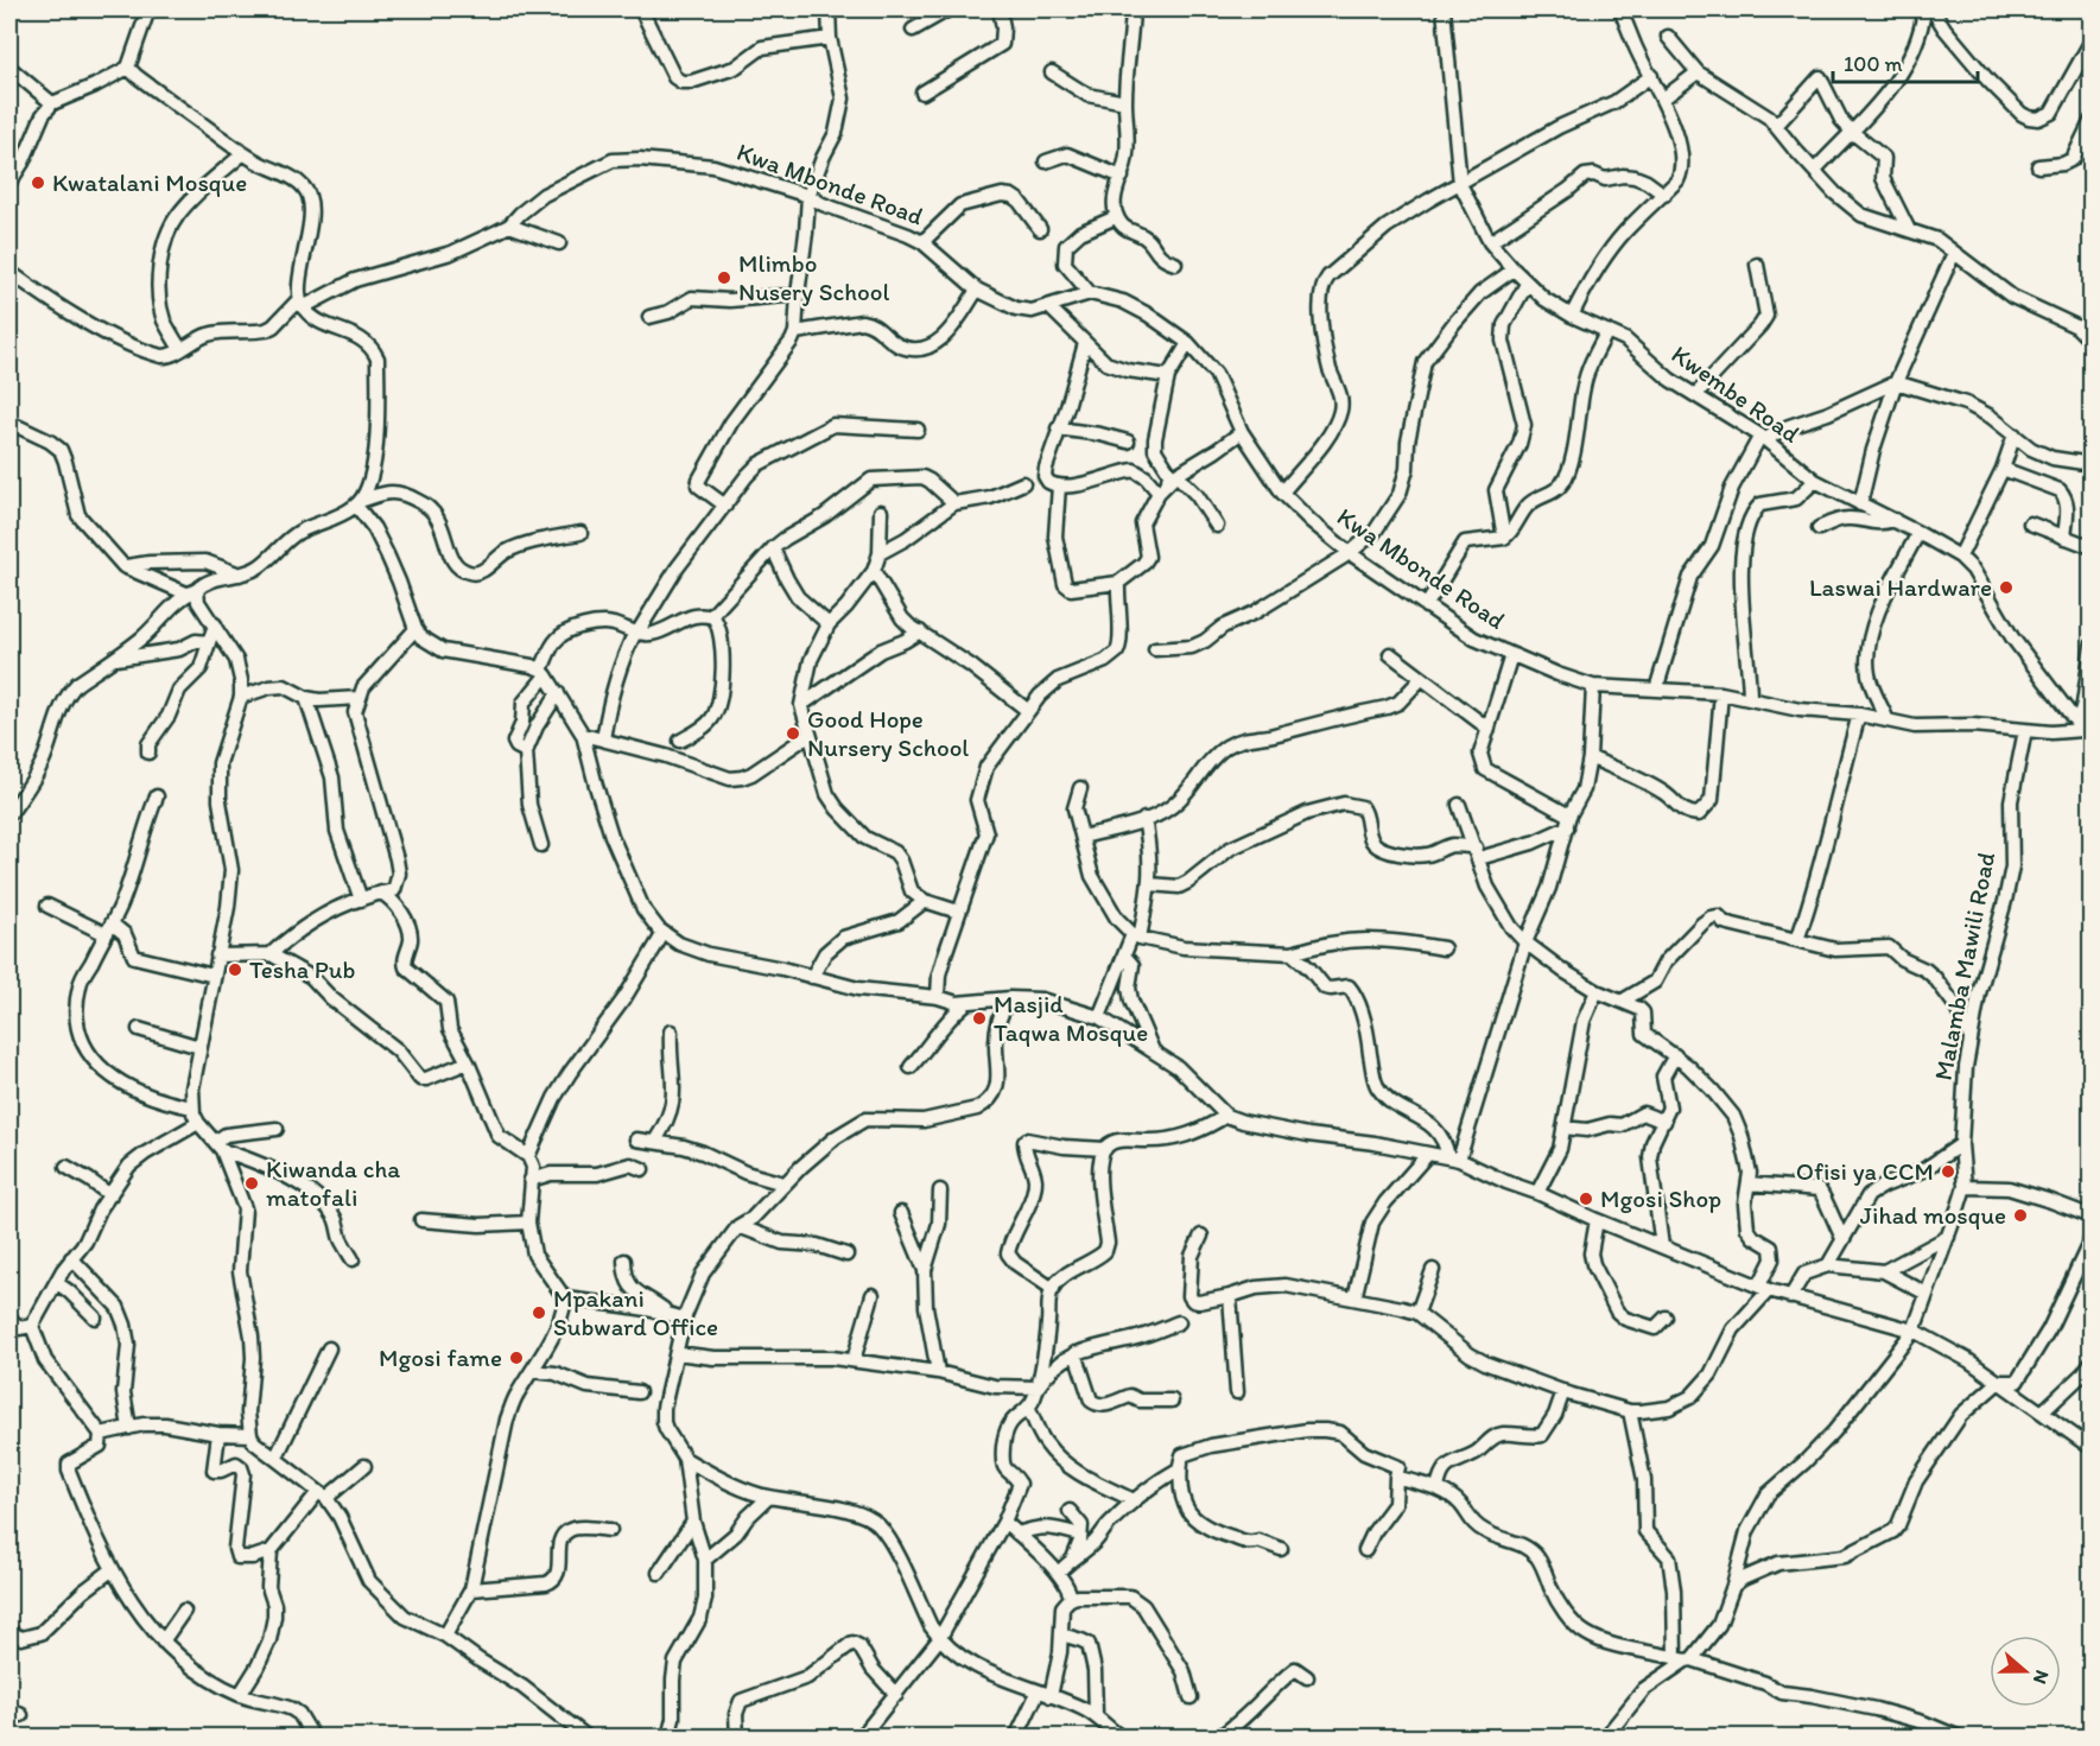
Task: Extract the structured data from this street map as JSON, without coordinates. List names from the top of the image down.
{
  "streets": {
    "street": ["Kwa Mbonde Road", "Kwembe Road", "Malamba Mawili Road"]
  },
  "crossings": [
    ["Kwa Mbonde Road", "Kwembe Road"],
    ["Kwa Mbonde Road", "Malamba Mawili Road"]
  ],
  "places": [
    "Kwatalani Mosque",
    "Mlimbo Nusery School",
    "Laswai Hardware",
    "Good Hope Nursery School",
    "Tesha Pub",
    "Masjid Taqwa Mosque",
    "Ofisi ya CCM",
    "Kiwanda cha matofali",
    "Mgosi Shop",
    "Jihad mosque",
    "Mpakani Subward Office",
    "Mgosi fame"
  ],
  "scale_bar": "100 m",
  "north": "right"
}
